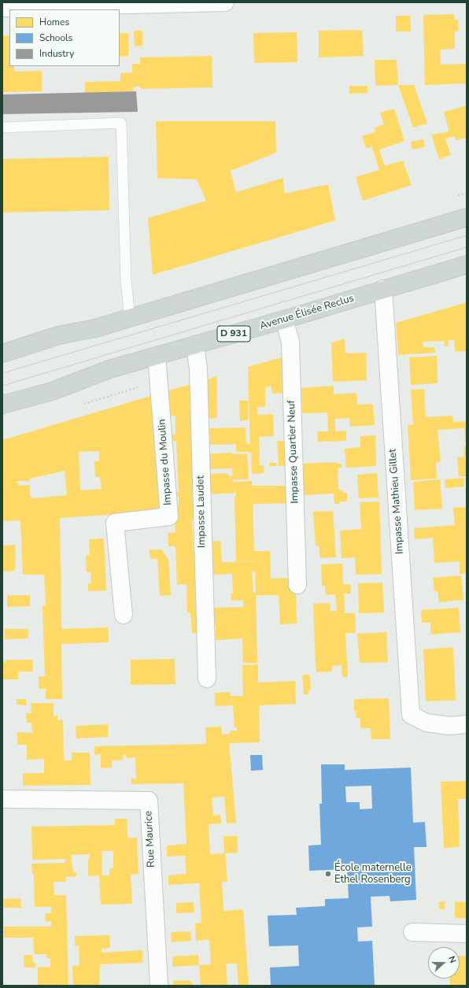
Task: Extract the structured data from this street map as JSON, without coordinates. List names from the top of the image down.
{
  "streets": {
    "main road": ["Avenue Élisée Reclus", "D 931"],
    "street": [
      "Impasse Quartier Neuf",
      "Impasse du Moulin",
      "Impasse Mathieu Gillet",
      "Impasse Laudet",
      "Rue Maurice"
    ]
  },
  "crossings": [
    ["Avenue Élisée Reclus", "Impasse Quartier Neuf"],
    ["Avenue Élisée Reclus", "Impasse du Moulin"],
    ["Avenue Élisée Reclus", "Impasse Mathieu Gillet"],
    ["Avenue Élisée Reclus", "Impasse Laudet"]
  ],
  "places": ["École maternelle Ethel Rosenberg"],
  "legend": ["Homes", "Schools", "Industry"],
  "north": "right"
}
